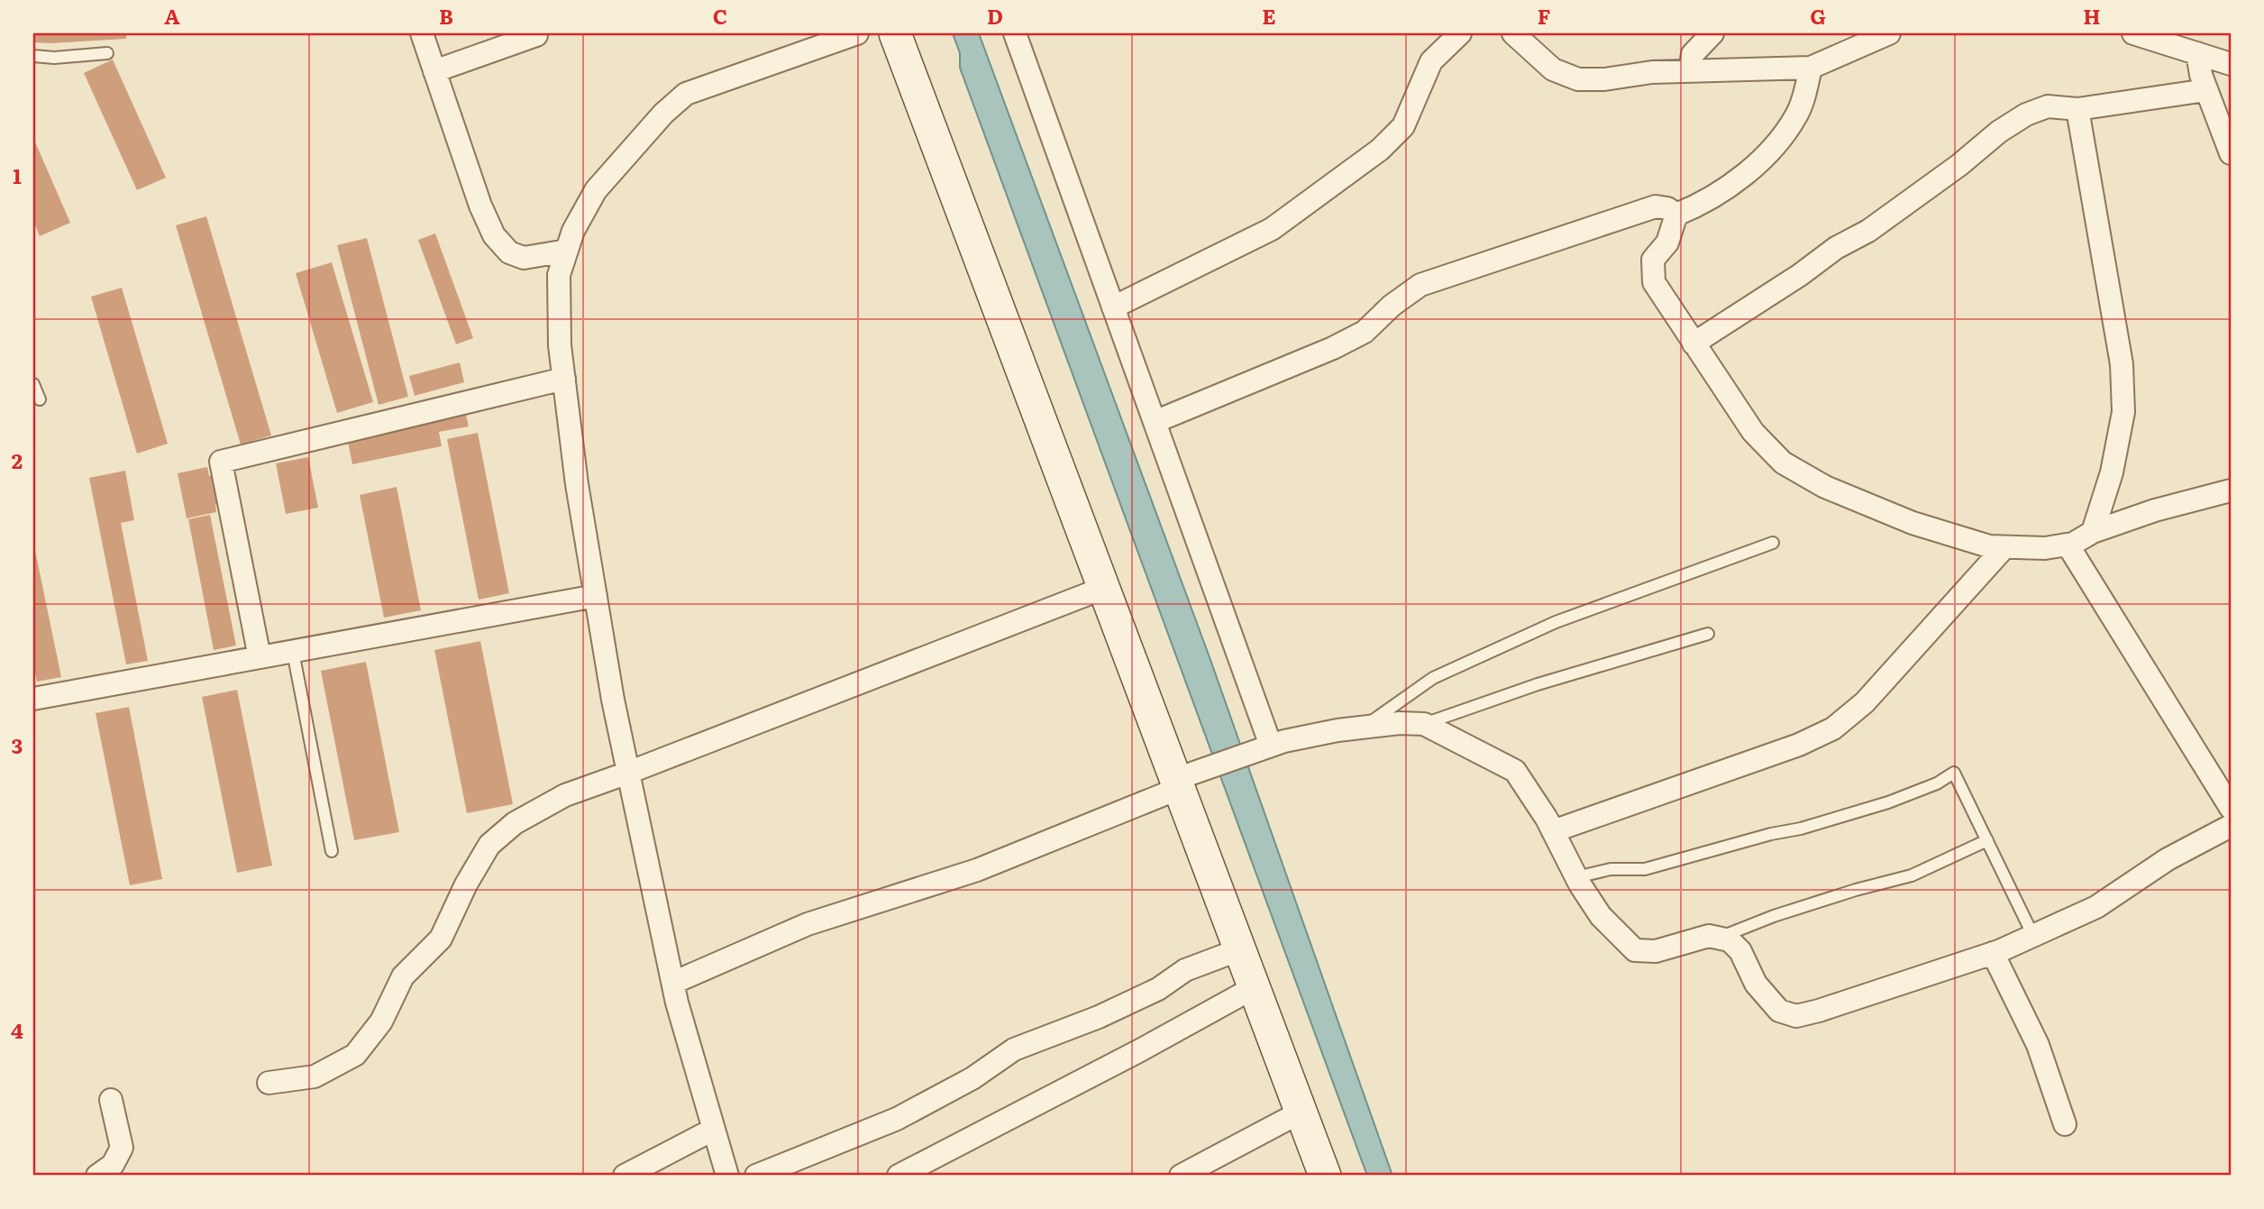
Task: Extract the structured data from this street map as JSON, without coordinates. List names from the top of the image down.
{
  "grid": {
    "columns": [
      "A",
      "B",
      "C",
      "D",
      "E",
      "F",
      "G",
      "H"
    ],
    "rows": [
      "1",
      "2",
      "3",
      "4"
    ]
  }
}
